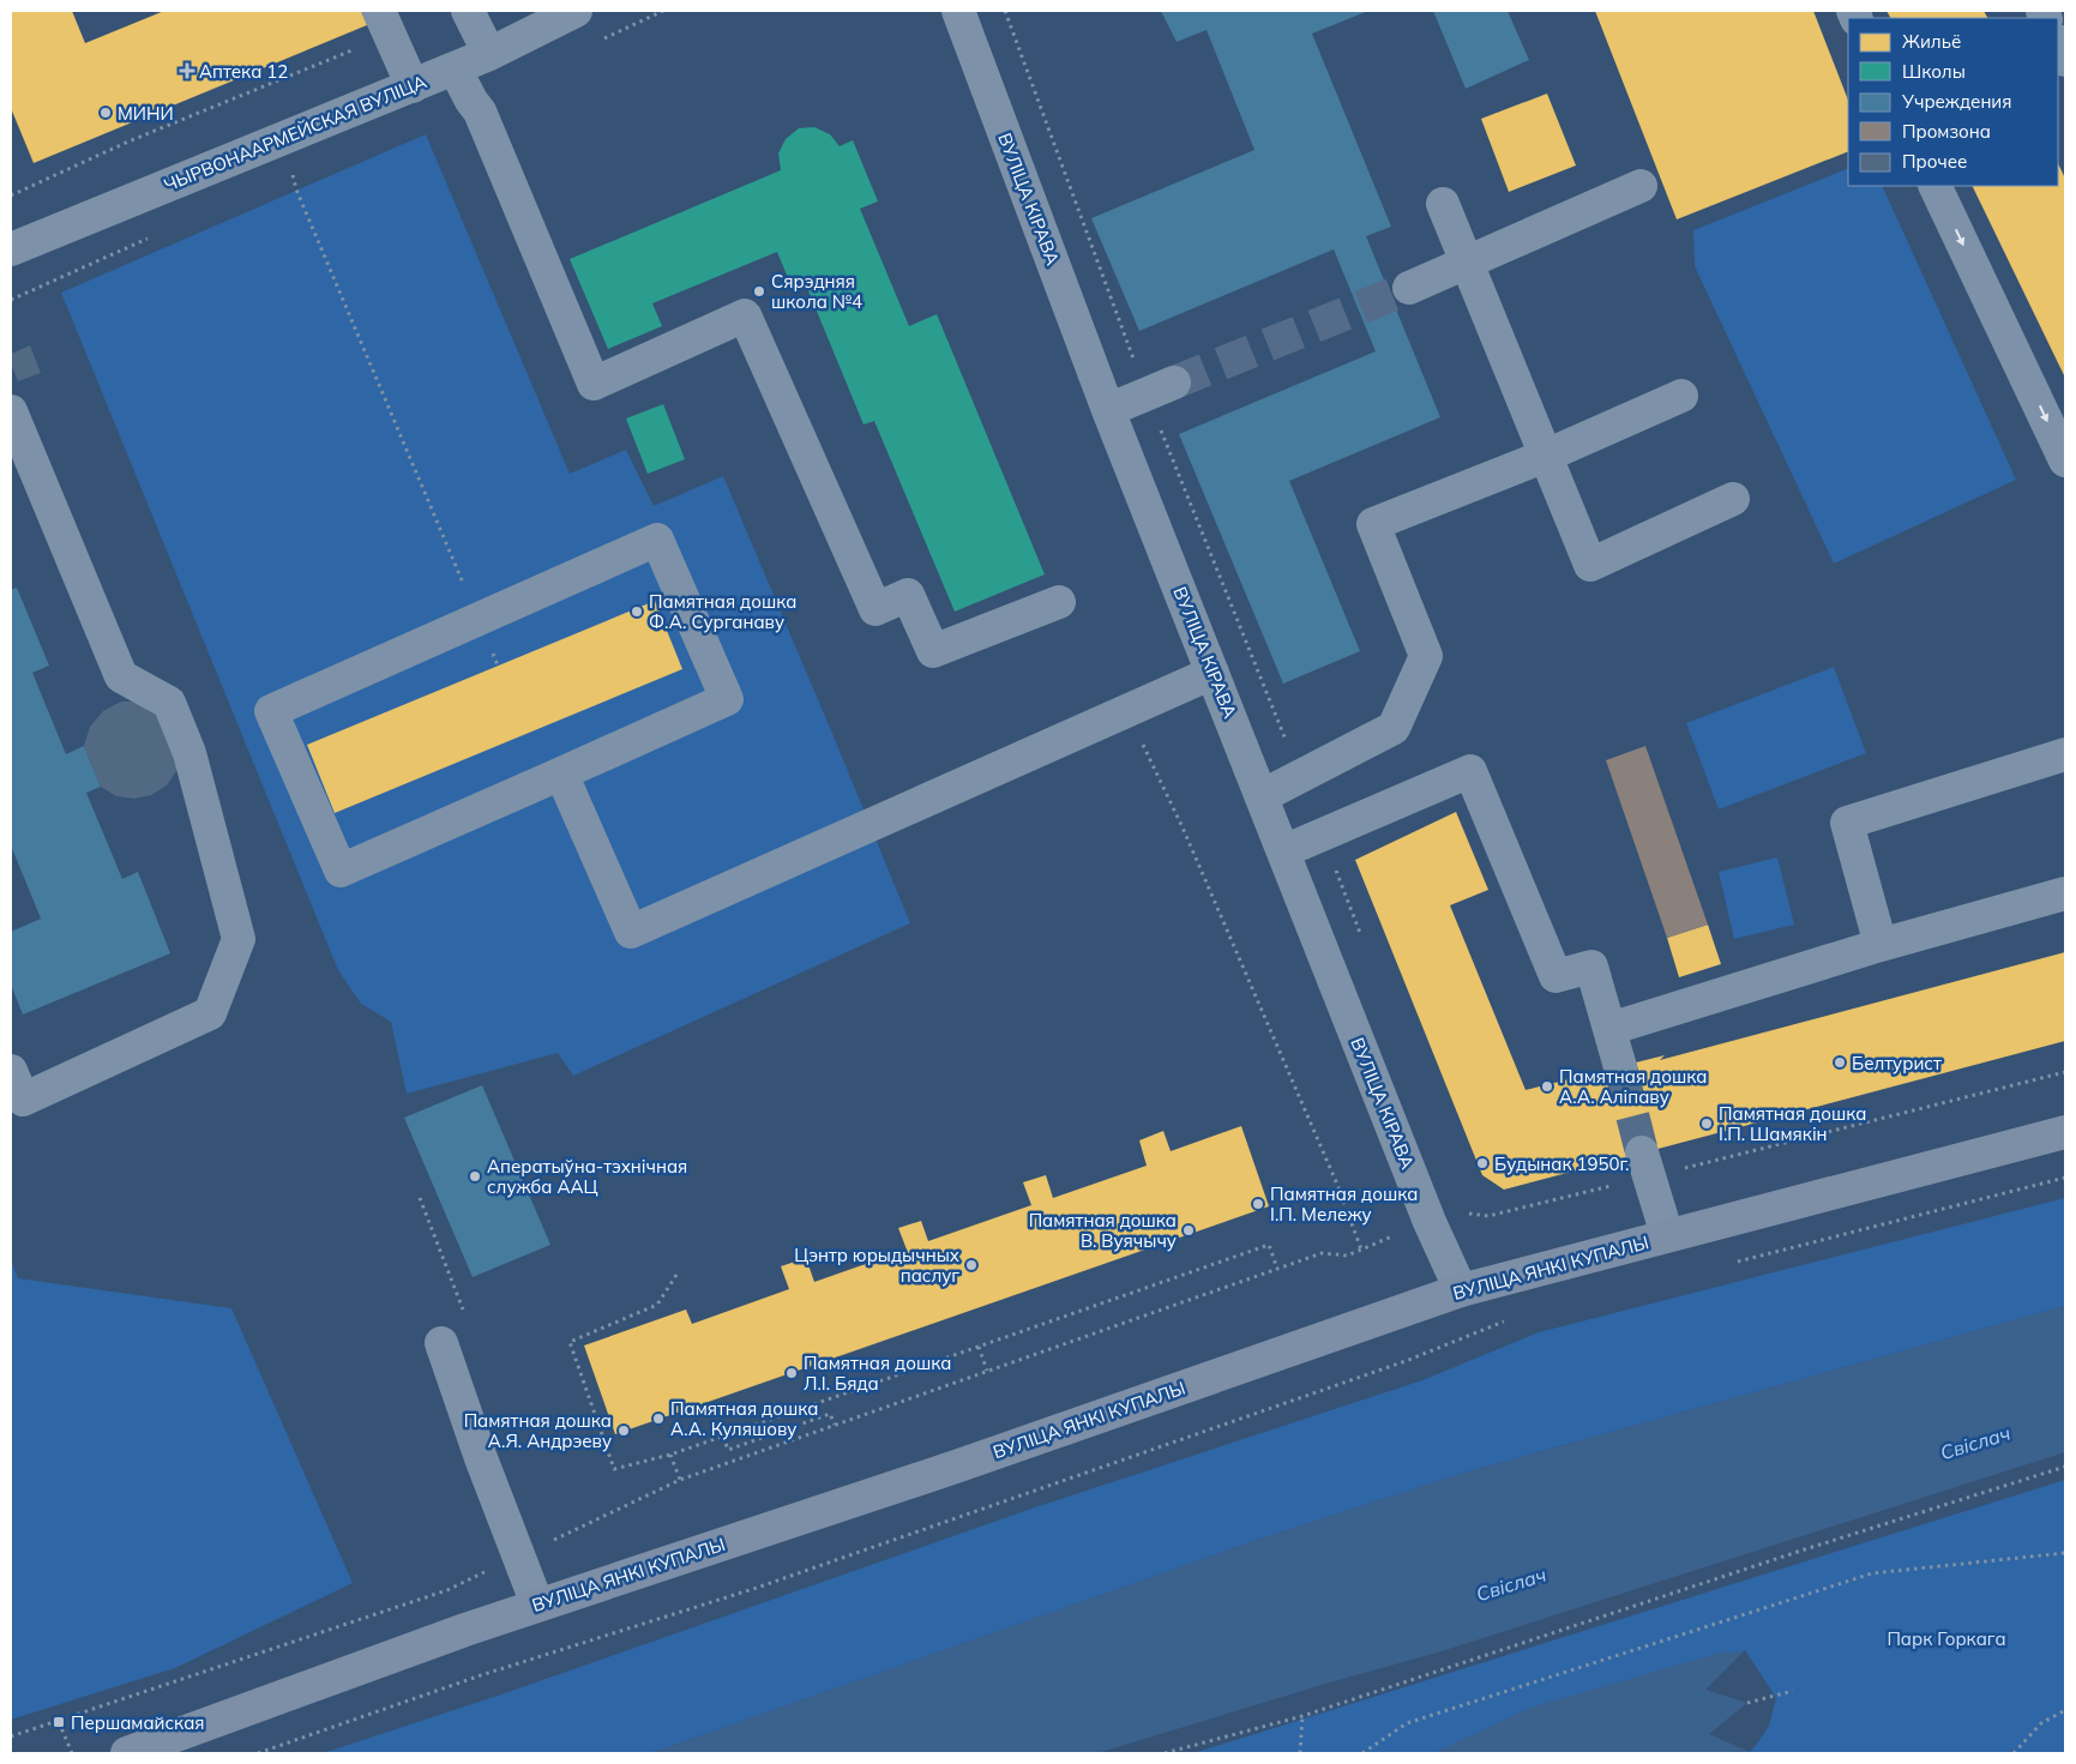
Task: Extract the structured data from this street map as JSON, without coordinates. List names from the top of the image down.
{
  "streets": {
    "main road": ["ВУЛІЦА ЯНКІ КУПАЛЫ"],
    "street": ["ЧЫРВОНААРМЕЙСКАЯ ВУЛІЦА", "ВУЛІЦА КІРАВА"]
  },
  "crossings": [
    ["ВУЛІЦА КІРАВА", "ВУЛІЦА ЯНКІ КУПАЛЫ"]
  ],
  "water": ["Свіслач"],
  "parks": ["Парк Горкага"],
  "places": {
    "health": ["Аптека 12"],
    "other": [
      "МИНИ",
      "Сярэдняя школа №4",
      "Памятная дошка Ф.А. Сурганаву",
      "Белтурист",
      "Памятная дошка А.А. Аліпаву",
      "Памятная дошка І.П. Шамякін",
      "Будынак 1950г.",
      "Аператыўна-тэхнічная служба ААЦ",
      "Памятная дошка І.П. Мележу",
      "Памятная дошка В. Вуячычу",
      "Цэнтр юрыдычных паслуг",
      "Памятная дошка Л.І. Бяда",
      "Памятная дошка А.А. Куляшову",
      "Памятная дошка А.Я. Андрэеву"
    ],
    "transit": ["Першамайская"]
  },
  "legend": [
    "Жильё",
    "Школы",
    "Учреждения",
    "Промзона",
    "Прочее"
  ]
}
